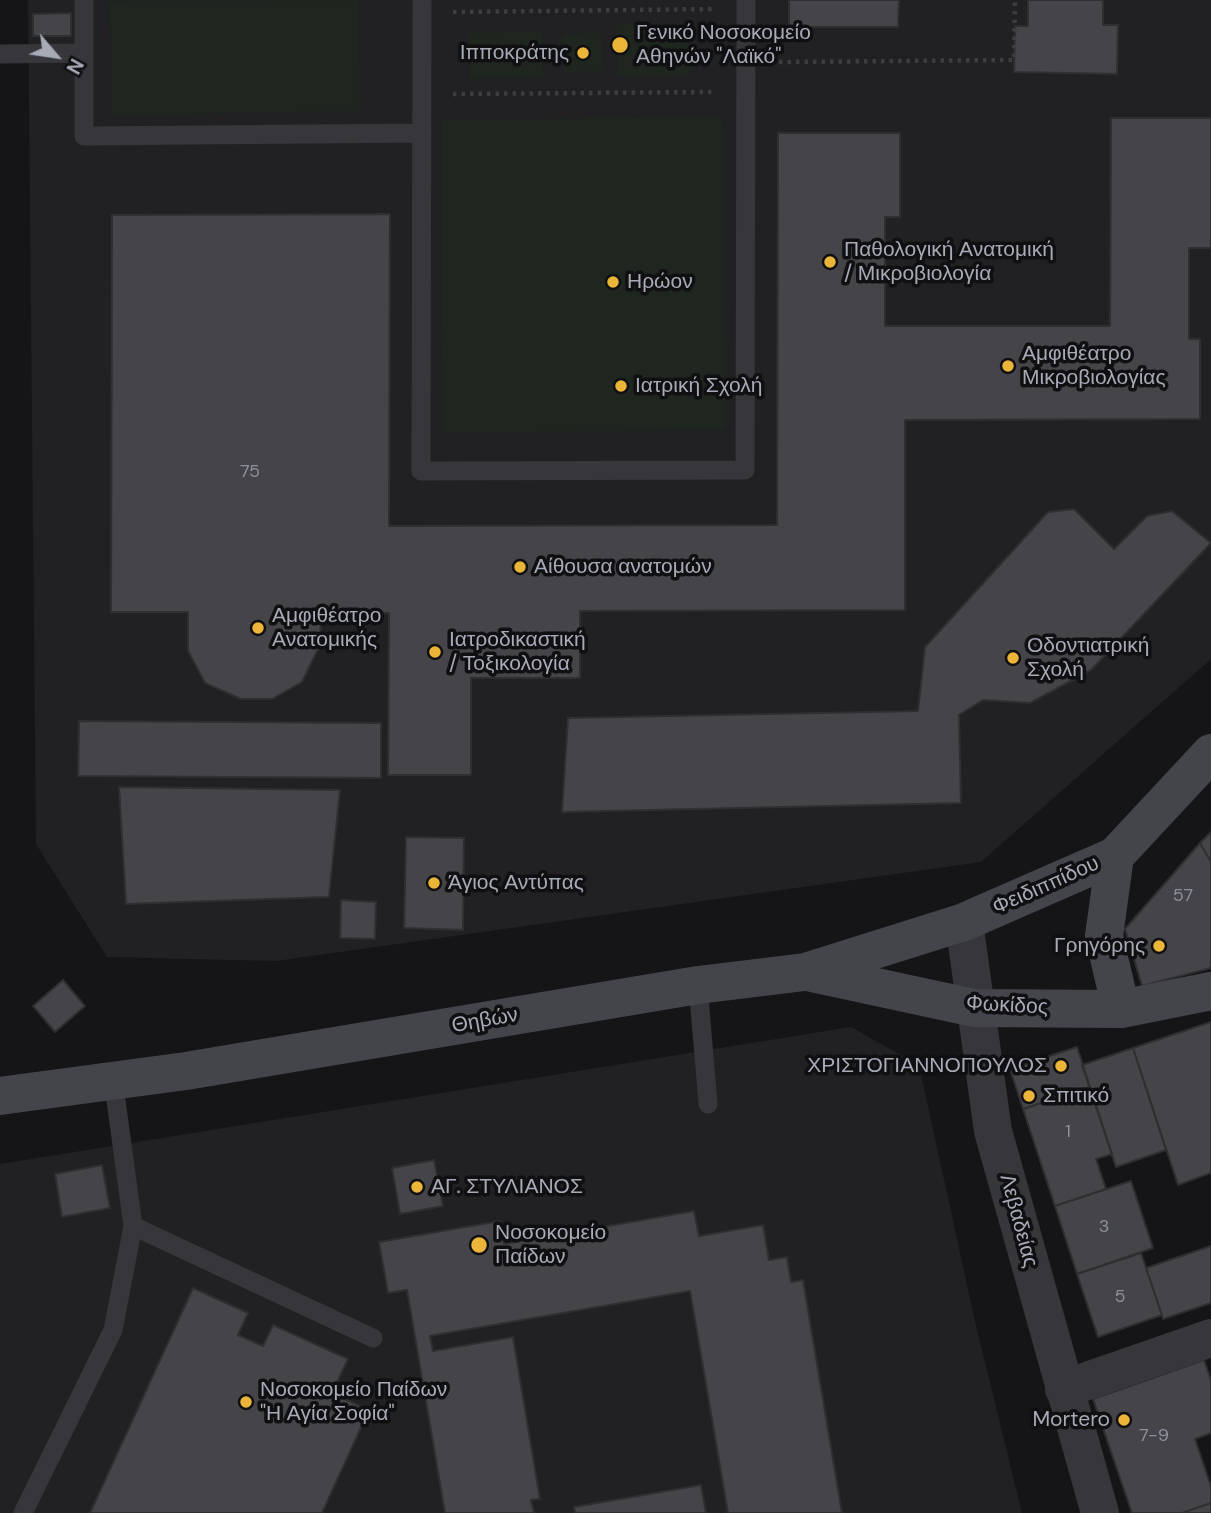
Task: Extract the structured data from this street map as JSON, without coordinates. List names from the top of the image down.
{
  "streets": {
    "street": [
      "Φειδιππίδου",
      "Φωκίδος",
      "Θηβών",
      "Λεβαδείας"
    ]
  },
  "crossings": [
    ["Φειδιππίδου", "Θηβών"],
    ["Φειδιππίδου", "Λεβαδείας"],
    ["Φωκίδος", "Θηβών"],
    ["Φωκίδος", "Λεβαδείας"],
    ["Θηβών", "Λεβαδείας"]
  ],
  "places": [
    "Γενικό Νοσοκομείο Αθηνών \"Λαϊκό\"",
    "Ιπποκράτης",
    "Παθολογική Ανατομική / Μικροβιολογία",
    "Ηρώον",
    "Αμφιθέατρο Μικροβιολογίας",
    "Ιατρική Σχολή",
    "Αίθουσα ανατομών",
    "Αμφιθέατρο Ανατομικής",
    "Ιατροδικαστική / Τοξικολογία",
    "Οδοντιατρική Σχολή",
    "Άγιος Αντύπας",
    "Γρηγόρης",
    "ΧΡΙΣΤΟΓΙΑΝΝΟΠΟΥΛΟΣ",
    "Σπιτικό",
    "ΑΓ. ΣΤΥΛΙΑΝΟΣ",
    "Νοσοκομείο Παίδων",
    "Νοσοκομείο Παίδων \"Η Αγία Σοφία\"",
    "Mortero"
  ],
  "house_numbers": [
    "75",
    "57",
    "1",
    "3",
    "5",
    "7-9"
  ],
  "north": "bottom right"
}
